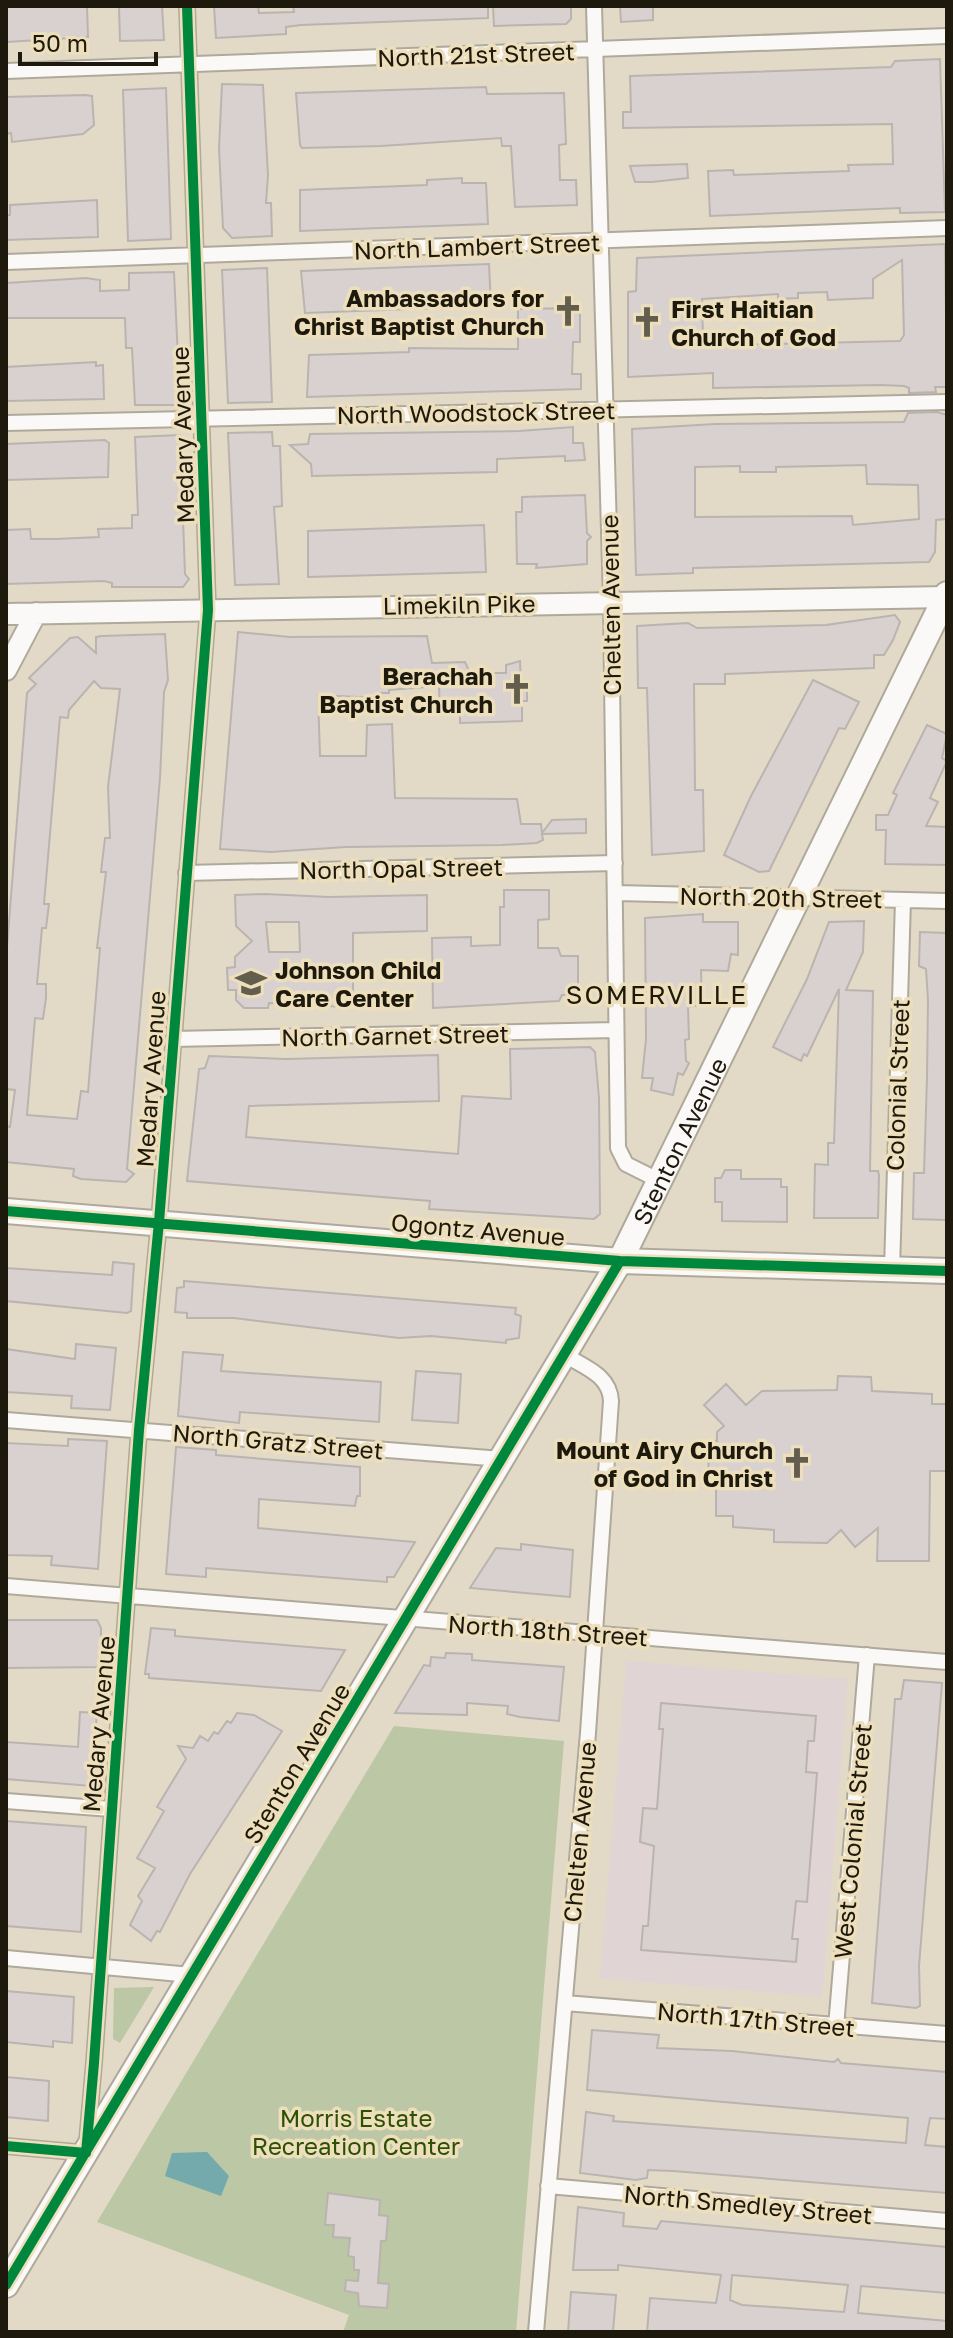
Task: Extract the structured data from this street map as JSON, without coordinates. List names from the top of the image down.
{
  "streets": {
    "main road": ["Stenton Avenue", "Ogontz Avenue"],
    "street": [
      "North 21st Street",
      "North Lambert Street",
      "North Woodstock Street",
      "Medary Avenue",
      "Limekiln Pike",
      "Chelten Avenue",
      "North Opal Street",
      "North 20th Street",
      "North Garnet Street",
      "Colonial Street",
      "North Gratz Street",
      "North 18th Street",
      "West Colonial Street",
      "North 17th Street",
      "North Smedley Street"
    ]
  },
  "crossings": [
    ["North 21st Street", "Medary Avenue"],
    ["North 21st Street", "Chelten Avenue"],
    ["North Lambert Street", "Medary Avenue"],
    ["North Lambert Street", "Chelten Avenue"],
    ["North Woodstock Street", "Medary Avenue"],
    ["North Woodstock Street", "Chelten Avenue"],
    ["Medary Avenue", "Limekiln Pike"],
    ["Medary Avenue", "North Opal Street"],
    ["Medary Avenue", "North Garnet Street"],
    ["Medary Avenue", "Stenton Avenue"],
    ["Medary Avenue", "Ogontz Avenue"],
    ["Medary Avenue", "North Gratz Street"],
    ["Medary Avenue", "North 18th Street"],
    ["Limekiln Pike", "Chelten Avenue"],
    ["Limekiln Pike", "Stenton Avenue"],
    ["Chelten Avenue", "North Opal Street"],
    ["Chelten Avenue", "North 20th Street"],
    ["Chelten Avenue", "North Garnet Street"],
    ["Chelten Avenue", "Stenton Avenue"],
    ["Chelten Avenue", "North 18th Street"],
    ["Chelten Avenue", "North 17th Street"],
    ["Chelten Avenue", "North Smedley Street"],
    ["North 20th Street", "Colonial Street"],
    ["North 20th Street", "Stenton Avenue"],
    ["Colonial Street", "Ogontz Avenue"],
    ["Stenton Avenue", "Ogontz Avenue"],
    ["Stenton Avenue", "North Gratz Street"],
    ["Stenton Avenue", "North 18th Street"],
    ["North 18th Street", "West Colonial Street"],
    ["West Colonial Street", "North 17th Street"]
  ],
  "districts": ["SOMERVILLE"],
  "parks": ["Morris Estate Recreation Center"],
  "places": {
    "church": [
      "Ambassadors for Christ Baptist Church",
      "First Haitian Church of God",
      "Berachah Baptist Church",
      "Mount Airy Church of God in Christ"
    ],
    "school or university": ["Johnson Child Care Center"]
  },
  "scale_bar": "50 m"
}
